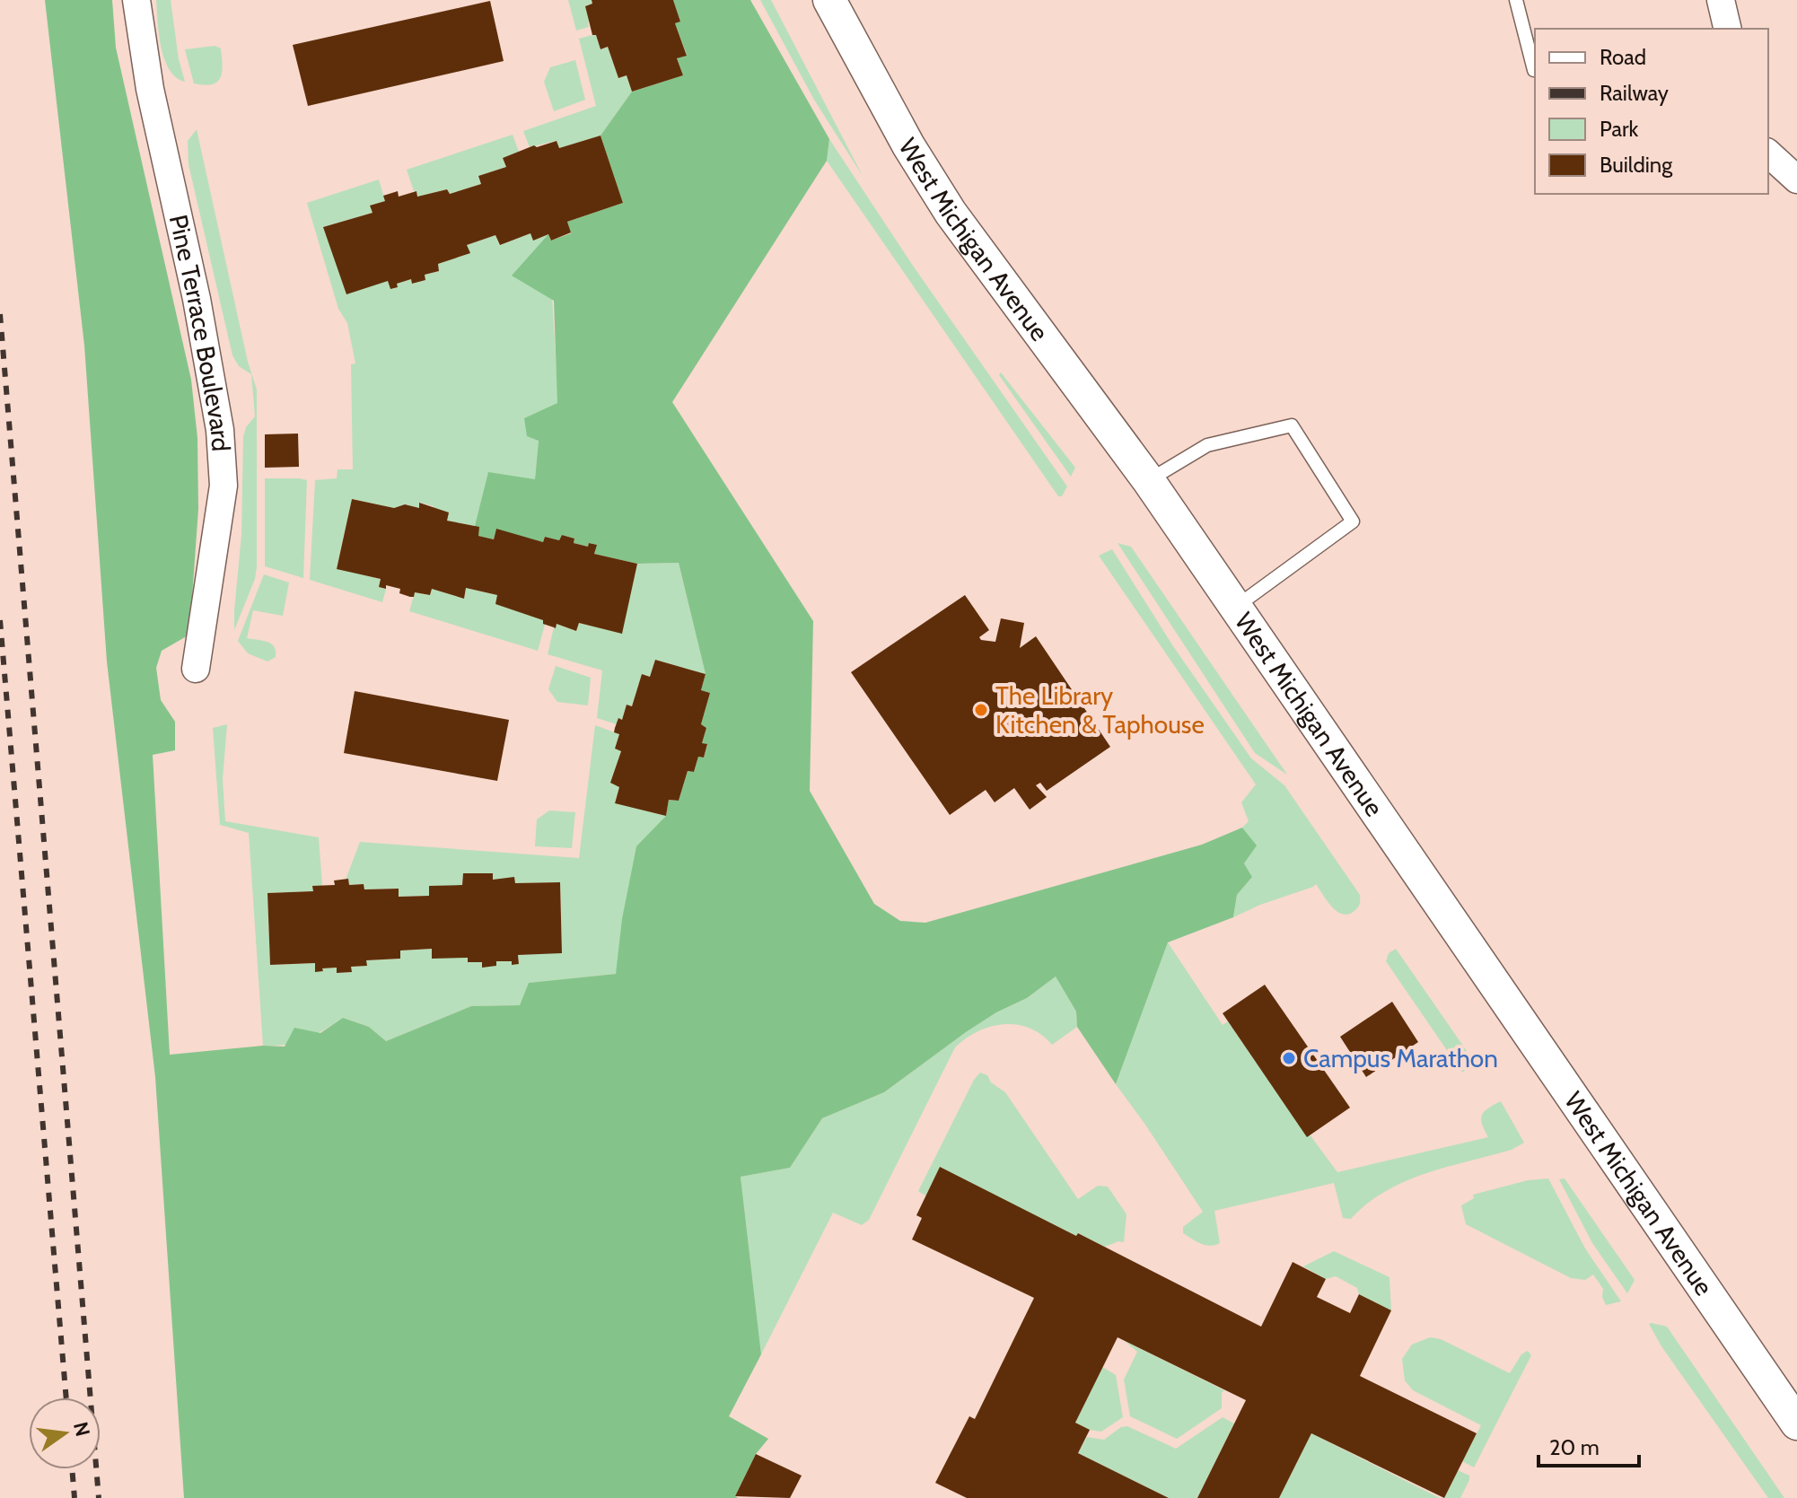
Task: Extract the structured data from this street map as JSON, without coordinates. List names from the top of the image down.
{
  "streets": {
    "street": ["West Michigan Avenue", "Pine Terrace Boulevard"]
  },
  "places": ["The Library Kitchen & Taphouse", "Campus Marathon"],
  "legend": [
    "Road",
    "Railway",
    "Park",
    "Building"
  ],
  "scale_bar": "20 m",
  "north": "right"
}
